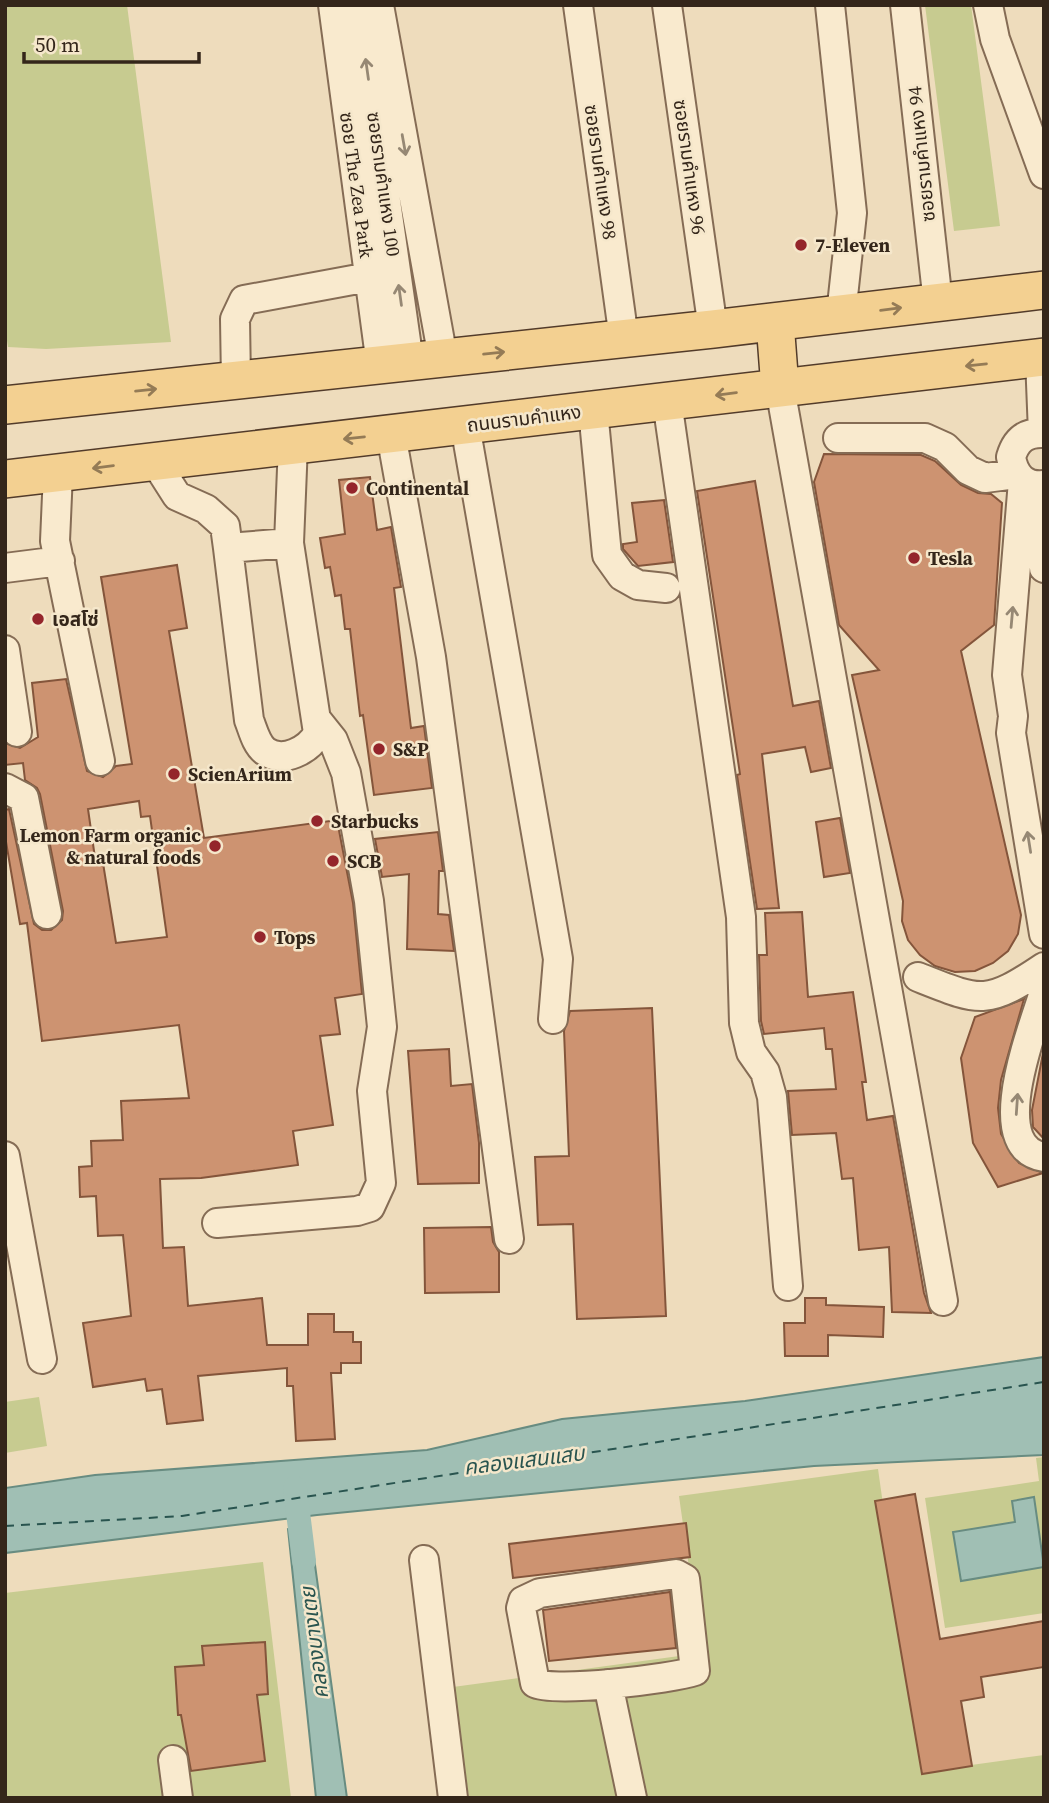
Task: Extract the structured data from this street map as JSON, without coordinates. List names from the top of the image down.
{
  "streets": {
    "main road": ["ถนนรามคำแหง"],
    "street": [
      "ซอยรามคําแหง 94",
      "ซอยรามคําแหง 96",
      "ซอยรามคําแหง 98",
      "ซอยรามคำแหง 100",
      "ซอย The Zea Park"
    ]
  },
  "crossings": [
    ["ซอยรามคำแหง 100", "ซอย The Zea Park"]
  ],
  "water": ["คลองแสนแสบ", "คลองบางเตย"],
  "places": [
    "7-Eleven",
    "Continental",
    "Tesla",
    "เอสโซ่",
    "S&P",
    "ScienArium",
    "Starbucks",
    "Lemon Farm organic & natural foods",
    "SCB",
    "Tops"
  ],
  "scale_bar": "50 m"
}
